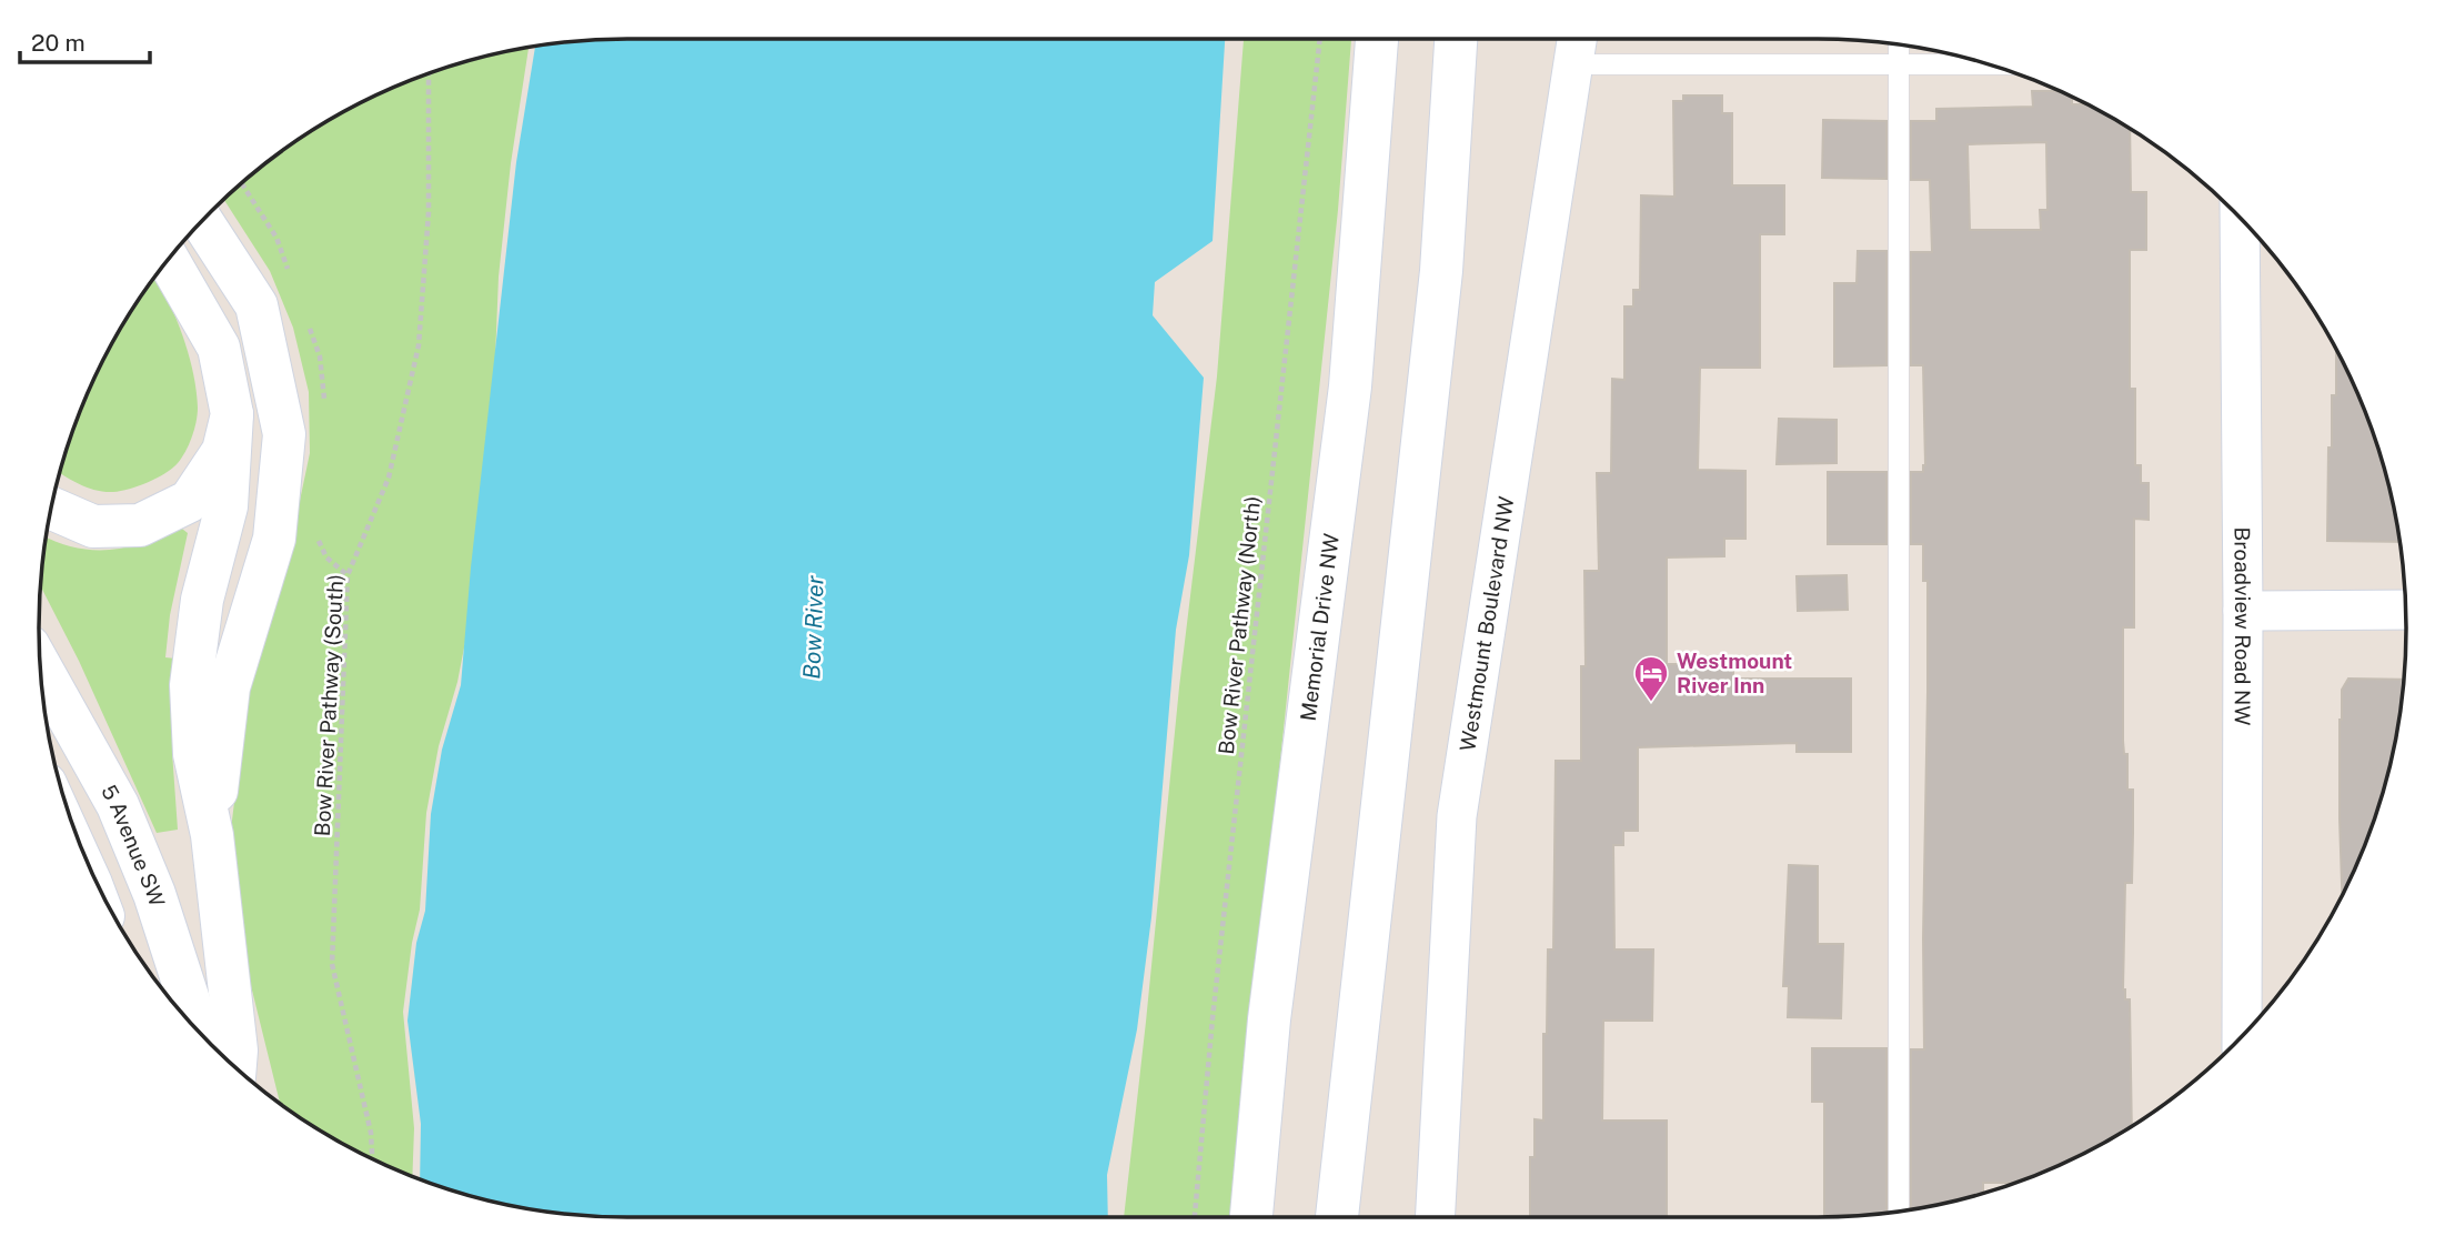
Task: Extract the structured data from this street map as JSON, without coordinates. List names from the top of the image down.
{
  "streets": {
    "main road": ["Memorial Drive NW", "5 Avenue SW"],
    "street": ["Westmount Boulevard NW", "Broadview Road NW"],
    "path": ["Bow River Pathway (North)", "Bow River Pathway (South)"]
  },
  "water": ["Bow River"],
  "places": {
    "hotel": ["Westmount River Inn"]
  },
  "scale_bar": "20 m"
}
